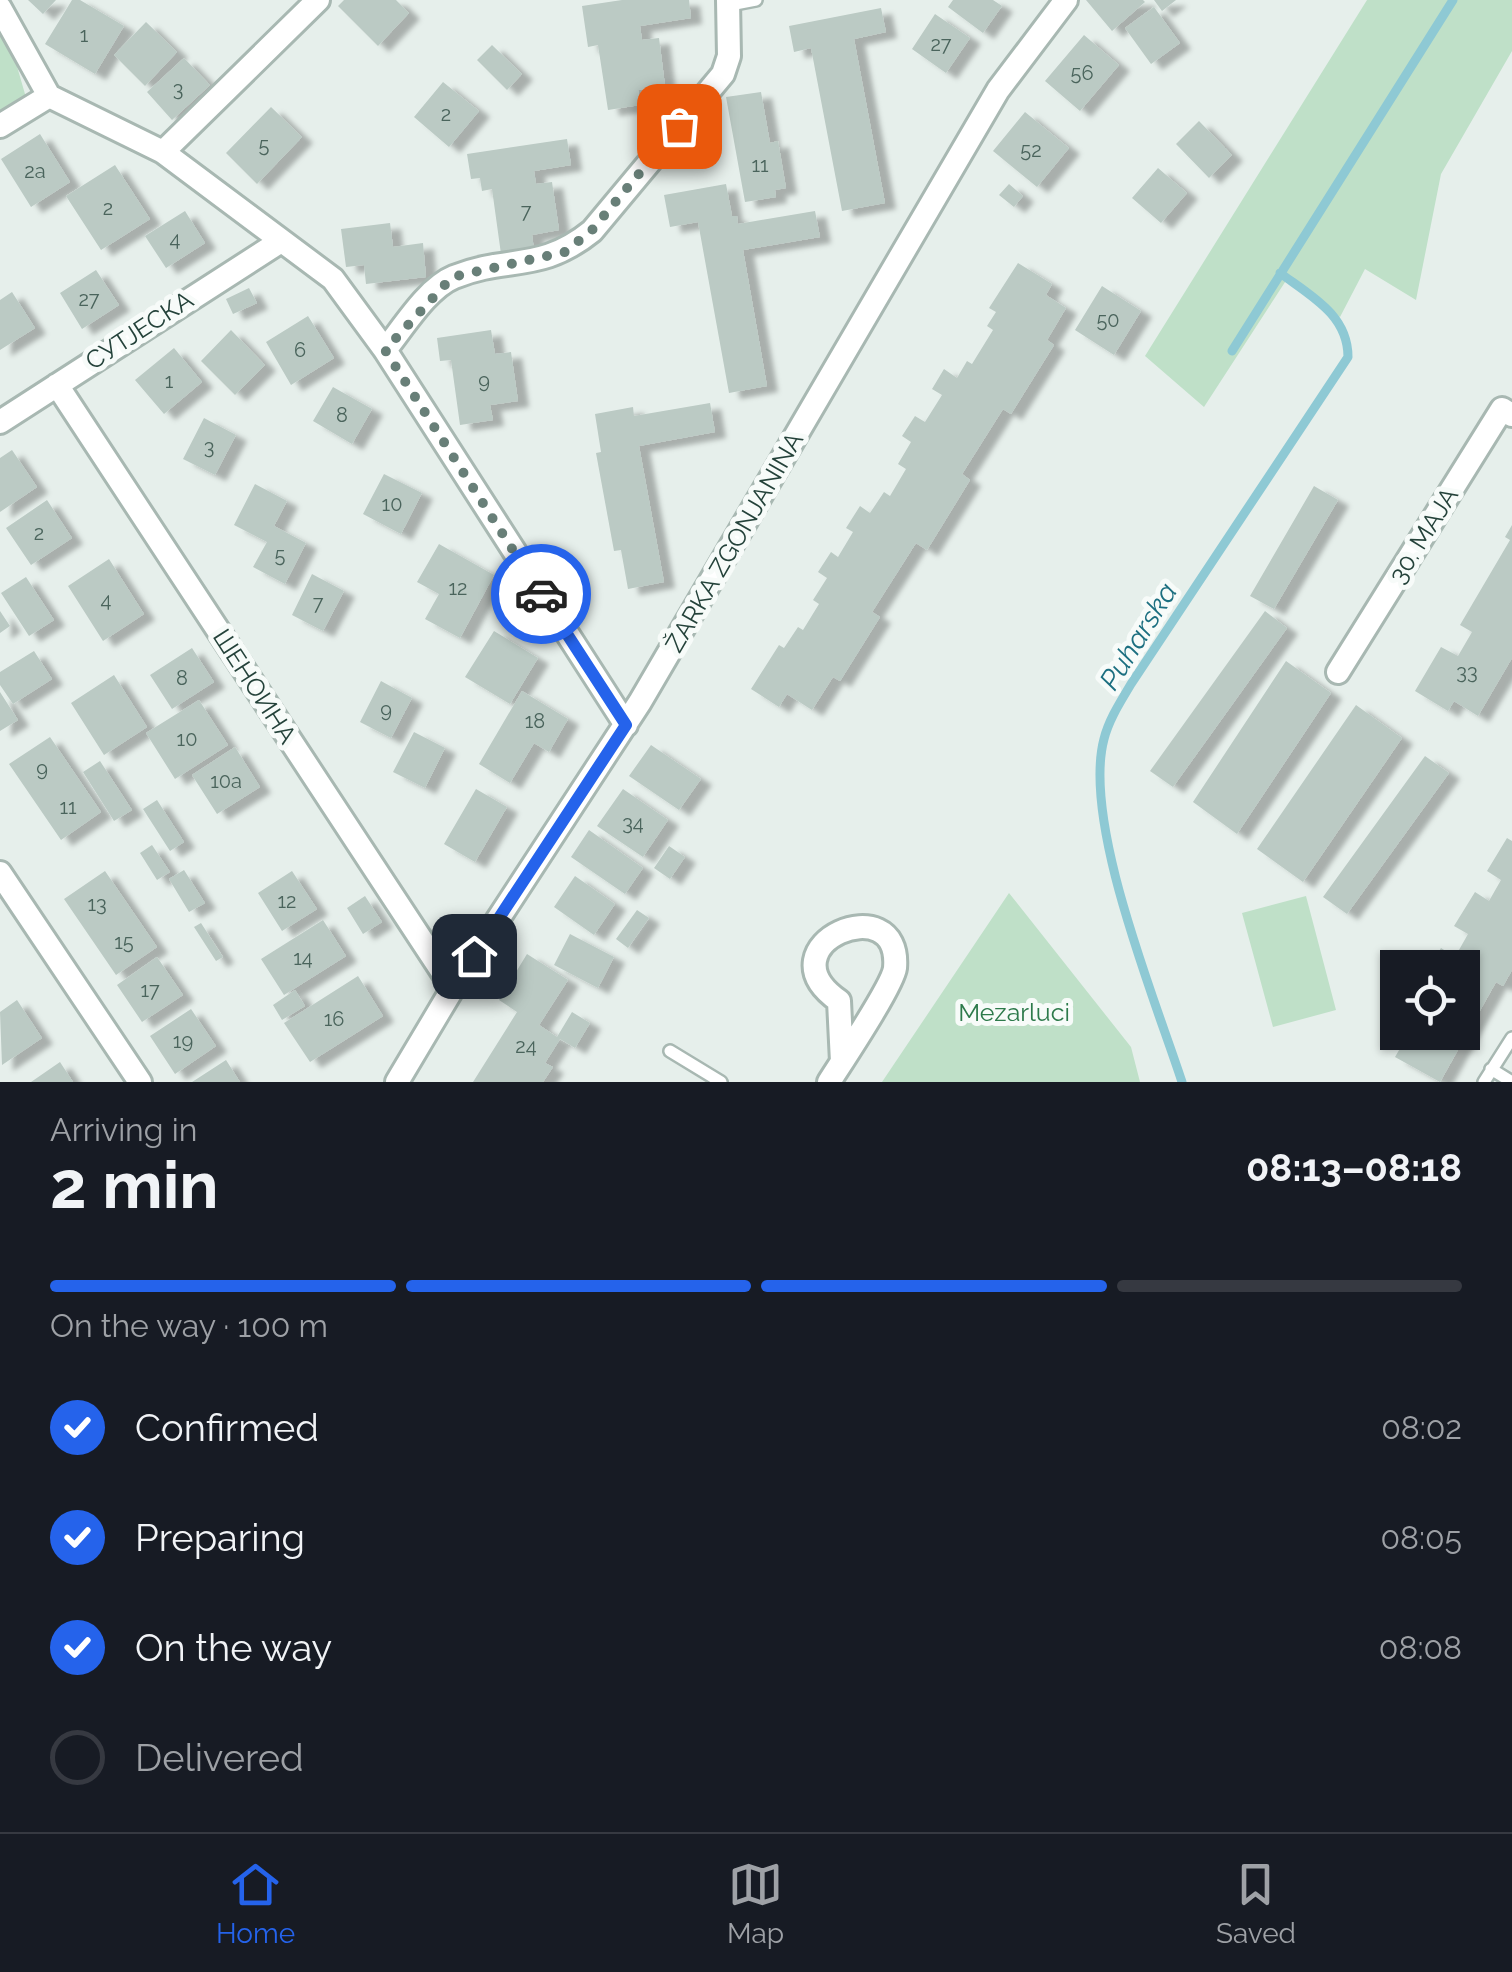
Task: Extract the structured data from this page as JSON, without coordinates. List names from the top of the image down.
{
  "streets": {
    "street": [
      "СУТЈЕСКА",
      "30. МАЈА",
      "ŽARKA ZGONJANINA",
      "ШЕНОИНА"
    ]
  },
  "crossings": [
    ["СУТЈЕСКА", "ШЕНОИНА"],
    ["ŽARKA ZGONJANINA", "ШЕНОИНА"]
  ],
  "water": ["Puharska"],
  "parks": ["Mezarluci"],
  "house_numbers": [
    "1",
    "27",
    "56",
    "3",
    "2",
    "5",
    "52",
    "11",
    "2a",
    "2",
    "7",
    "4",
    "27",
    "50",
    "6",
    "1",
    "9",
    "8",
    "3",
    "10",
    "2",
    "5",
    "12",
    "4",
    "7",
    "33",
    "8",
    "9",
    "18",
    "10",
    "9",
    "10a",
    "11",
    "34",
    "12",
    "13",
    "15",
    "14",
    "17",
    "16",
    "19",
    "24"
  ],
  "page": {
    "heading": ["2 min", "Arriving in", "08:13–08:18"],
    "bar": "On the way · 100 m",
    "list": [
      ["Confirmed", "08:02"],
      ["Preparing", "08:05"],
      ["On the way", "08:08"],
      "Delivered"
    ],
    "tabs": ["Home", "Map", "Saved"]
  }
}
